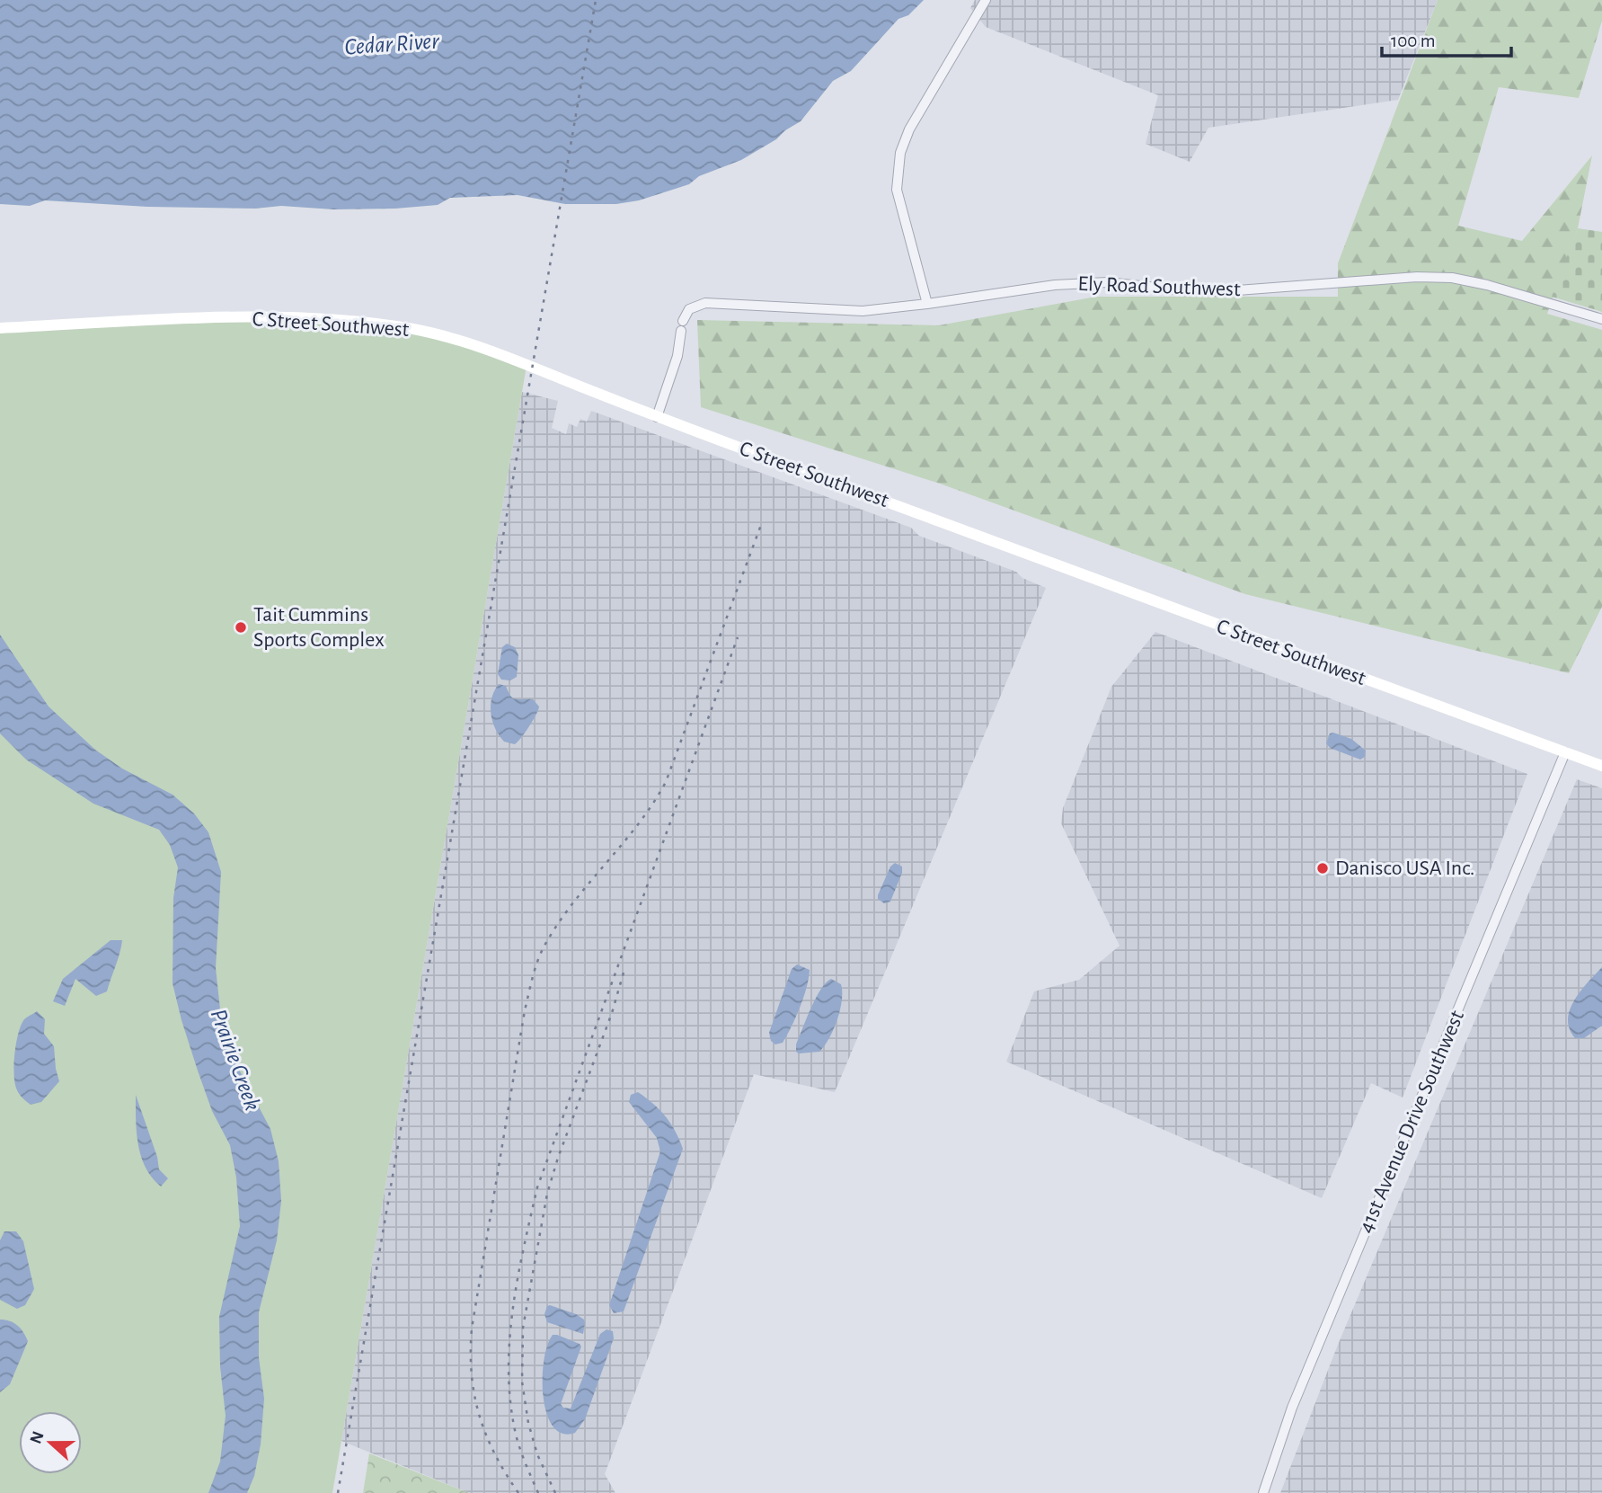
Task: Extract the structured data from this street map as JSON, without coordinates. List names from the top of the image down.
{
  "streets": {
    "main road": ["C Street Southwest"],
    "street": ["Ely Road Southwest", "41st Avenue Drive Southwest"]
  },
  "crossings": [
    ["Ely Road Southwest", "C Street Southwest"],
    ["C Street Southwest", "41st Avenue Drive Southwest"]
  ],
  "water": ["Cedar River", "Prairie Creek"],
  "places": ["Tait Cummins Sports Complex", "Danisco USA Inc."],
  "scale_bar": "100 m",
  "north": "left"
}
